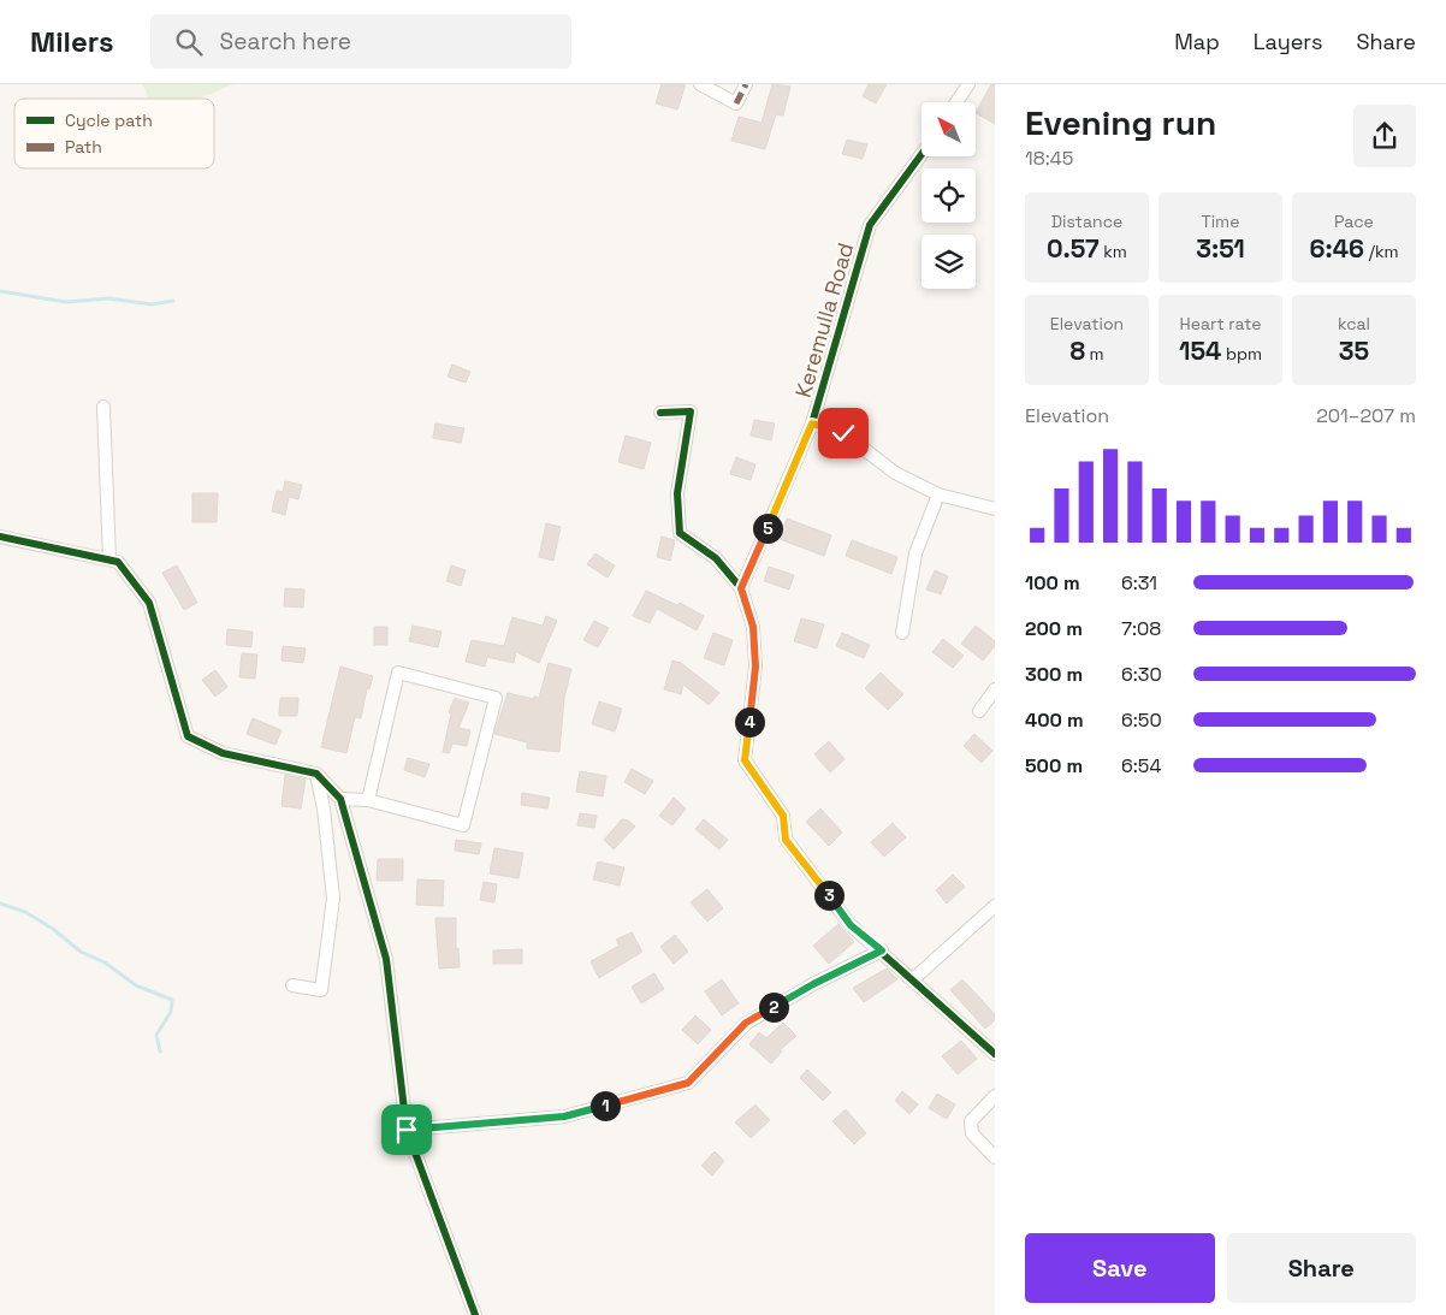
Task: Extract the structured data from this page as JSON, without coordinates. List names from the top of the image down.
{
  "streets": {
    "street": ["Keremulla Road"]
  },
  "legend": ["Cycle path", "Path"],
  "north": "top left",
  "page": {
    "header": "Milers",
    "search": "Search here",
    "nav": ["Map", "Layers", "Share"],
    "heading": ["Evening run", "18:45"],
    "stats": [
      ["Distance", "0.57 km"],
      ["Time", "3:51"],
      ["Pace", "6:46 /km"],
      ["Elevation", "8 m"],
      ["Heart rate", "154 bpm"],
      ["kcal", "35"]
    ],
    "chart": ["Elevation", "201–207 m"],
    "pins": [
      "5",
      "4",
      "3",
      "2",
      "1"
    ],
    "list": [
      {
        "name": "100 m",
        "note": "6:31"
      },
      {
        "name": "200 m",
        "note": "7:08"
      },
      {
        "name": "300 m",
        "note": "6:30"
      },
      {
        "name": "400 m",
        "note": "6:50"
      },
      {
        "name": "500 m",
        "note": "6:54"
      }
    ],
    "buttons": ["Save", "Share"]
  }
}
